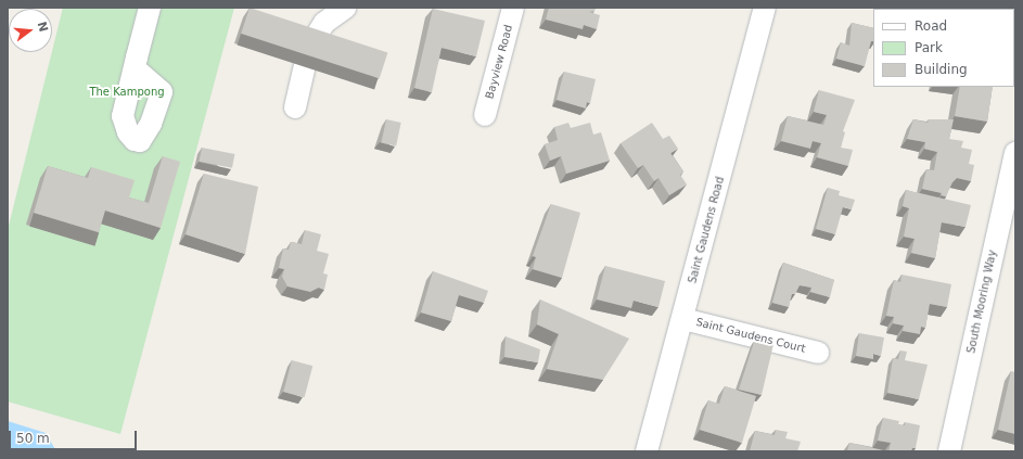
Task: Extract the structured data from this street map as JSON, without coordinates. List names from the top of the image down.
{
  "streets": {
    "street": [
      "Bayview Road",
      "Saint Gaudens Road",
      "South Mooring Way",
      "Saint Gaudens Court"
    ]
  },
  "crossings": [
    ["Saint Gaudens Road", "Saint Gaudens Court"]
  ],
  "parks": ["The Kampong"],
  "legend": ["Road", "Park", "Building"],
  "scale_bar": "50 m",
  "north": "right"
}
